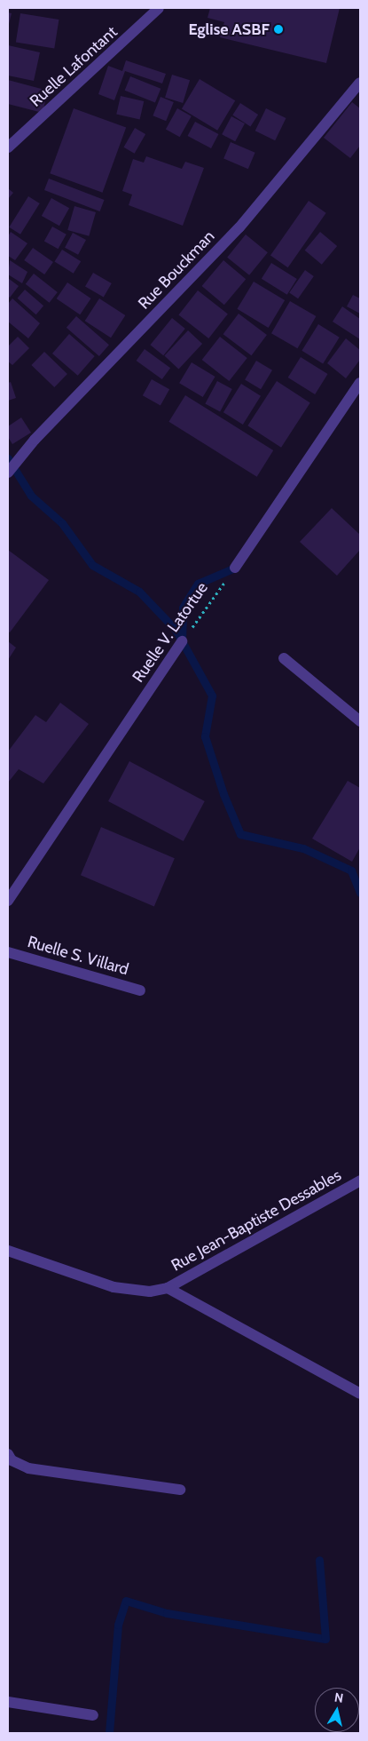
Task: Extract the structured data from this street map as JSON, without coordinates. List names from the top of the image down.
{
  "streets": {
    "street": [
      "Ruelle Lafontant",
      "Rue Bouckman",
      "Ruelle V. Latortue",
      "Ruelle S. Villard",
      "Rue Jean-Baptiste Dessables"
    ]
  },
  "places": ["Eglise ASBF"],
  "north": "top"
}
